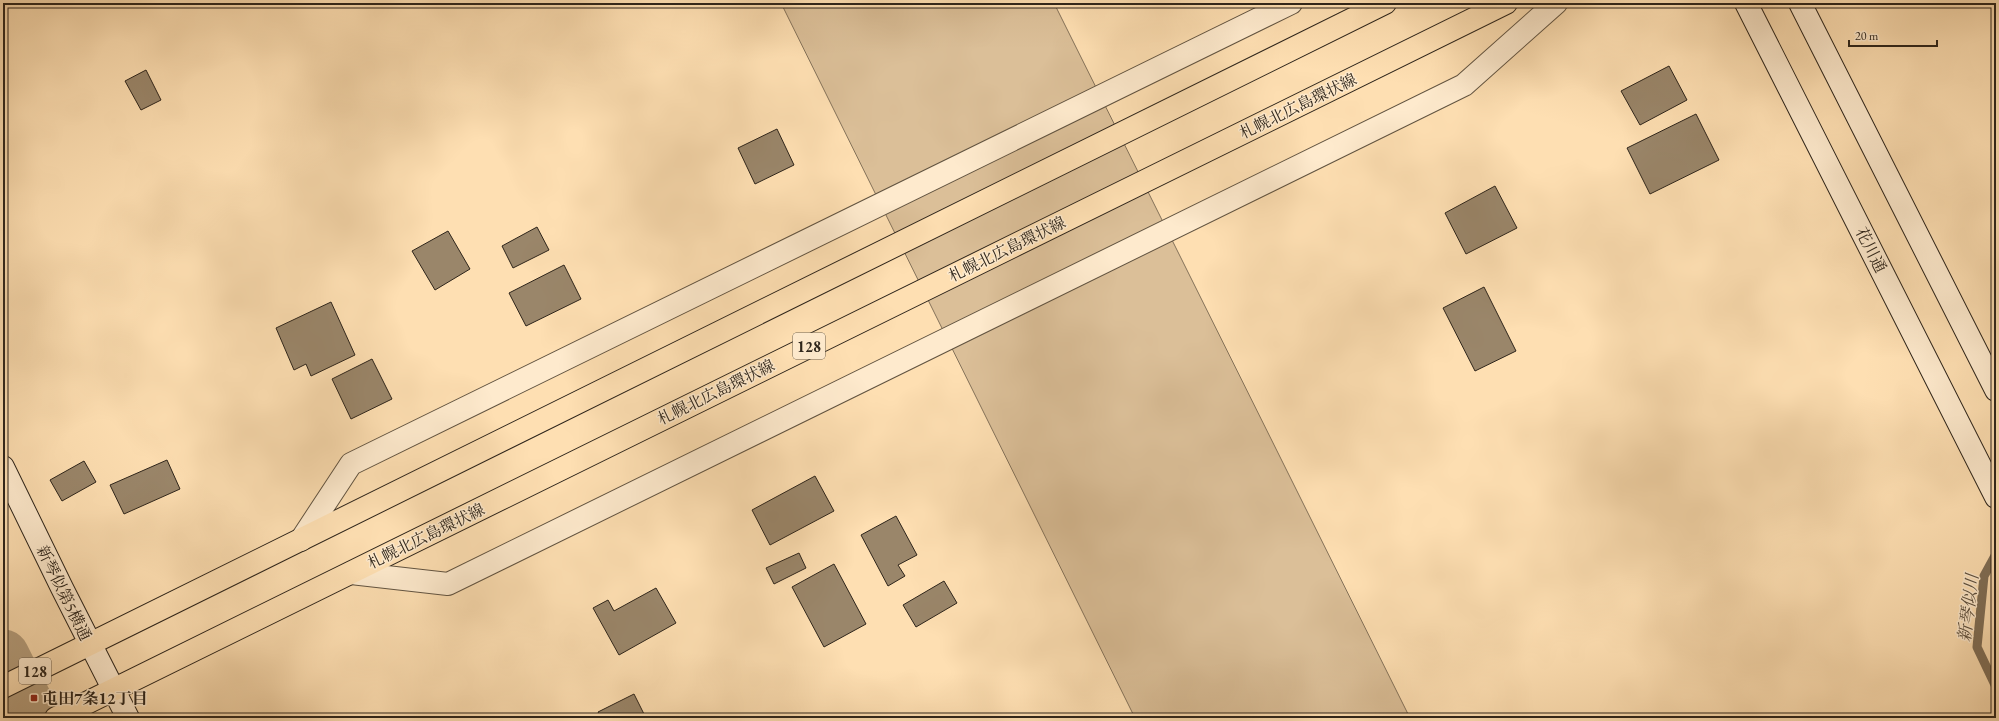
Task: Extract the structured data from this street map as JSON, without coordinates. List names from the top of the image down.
{
  "streets": {
    "main road": ["札幌北広島環状線", "128"],
    "street": ["花川通", "新琴似第5横通"]
  },
  "crossings": [
    ["札幌北広島環状線", "新琴似第5横通"],
    ["128", "新琴似第5横通"]
  ],
  "water": ["新琴似川"],
  "places": {
    "transit": ["屯田7条12丁目"]
  },
  "scale_bar": "20 m"
}
